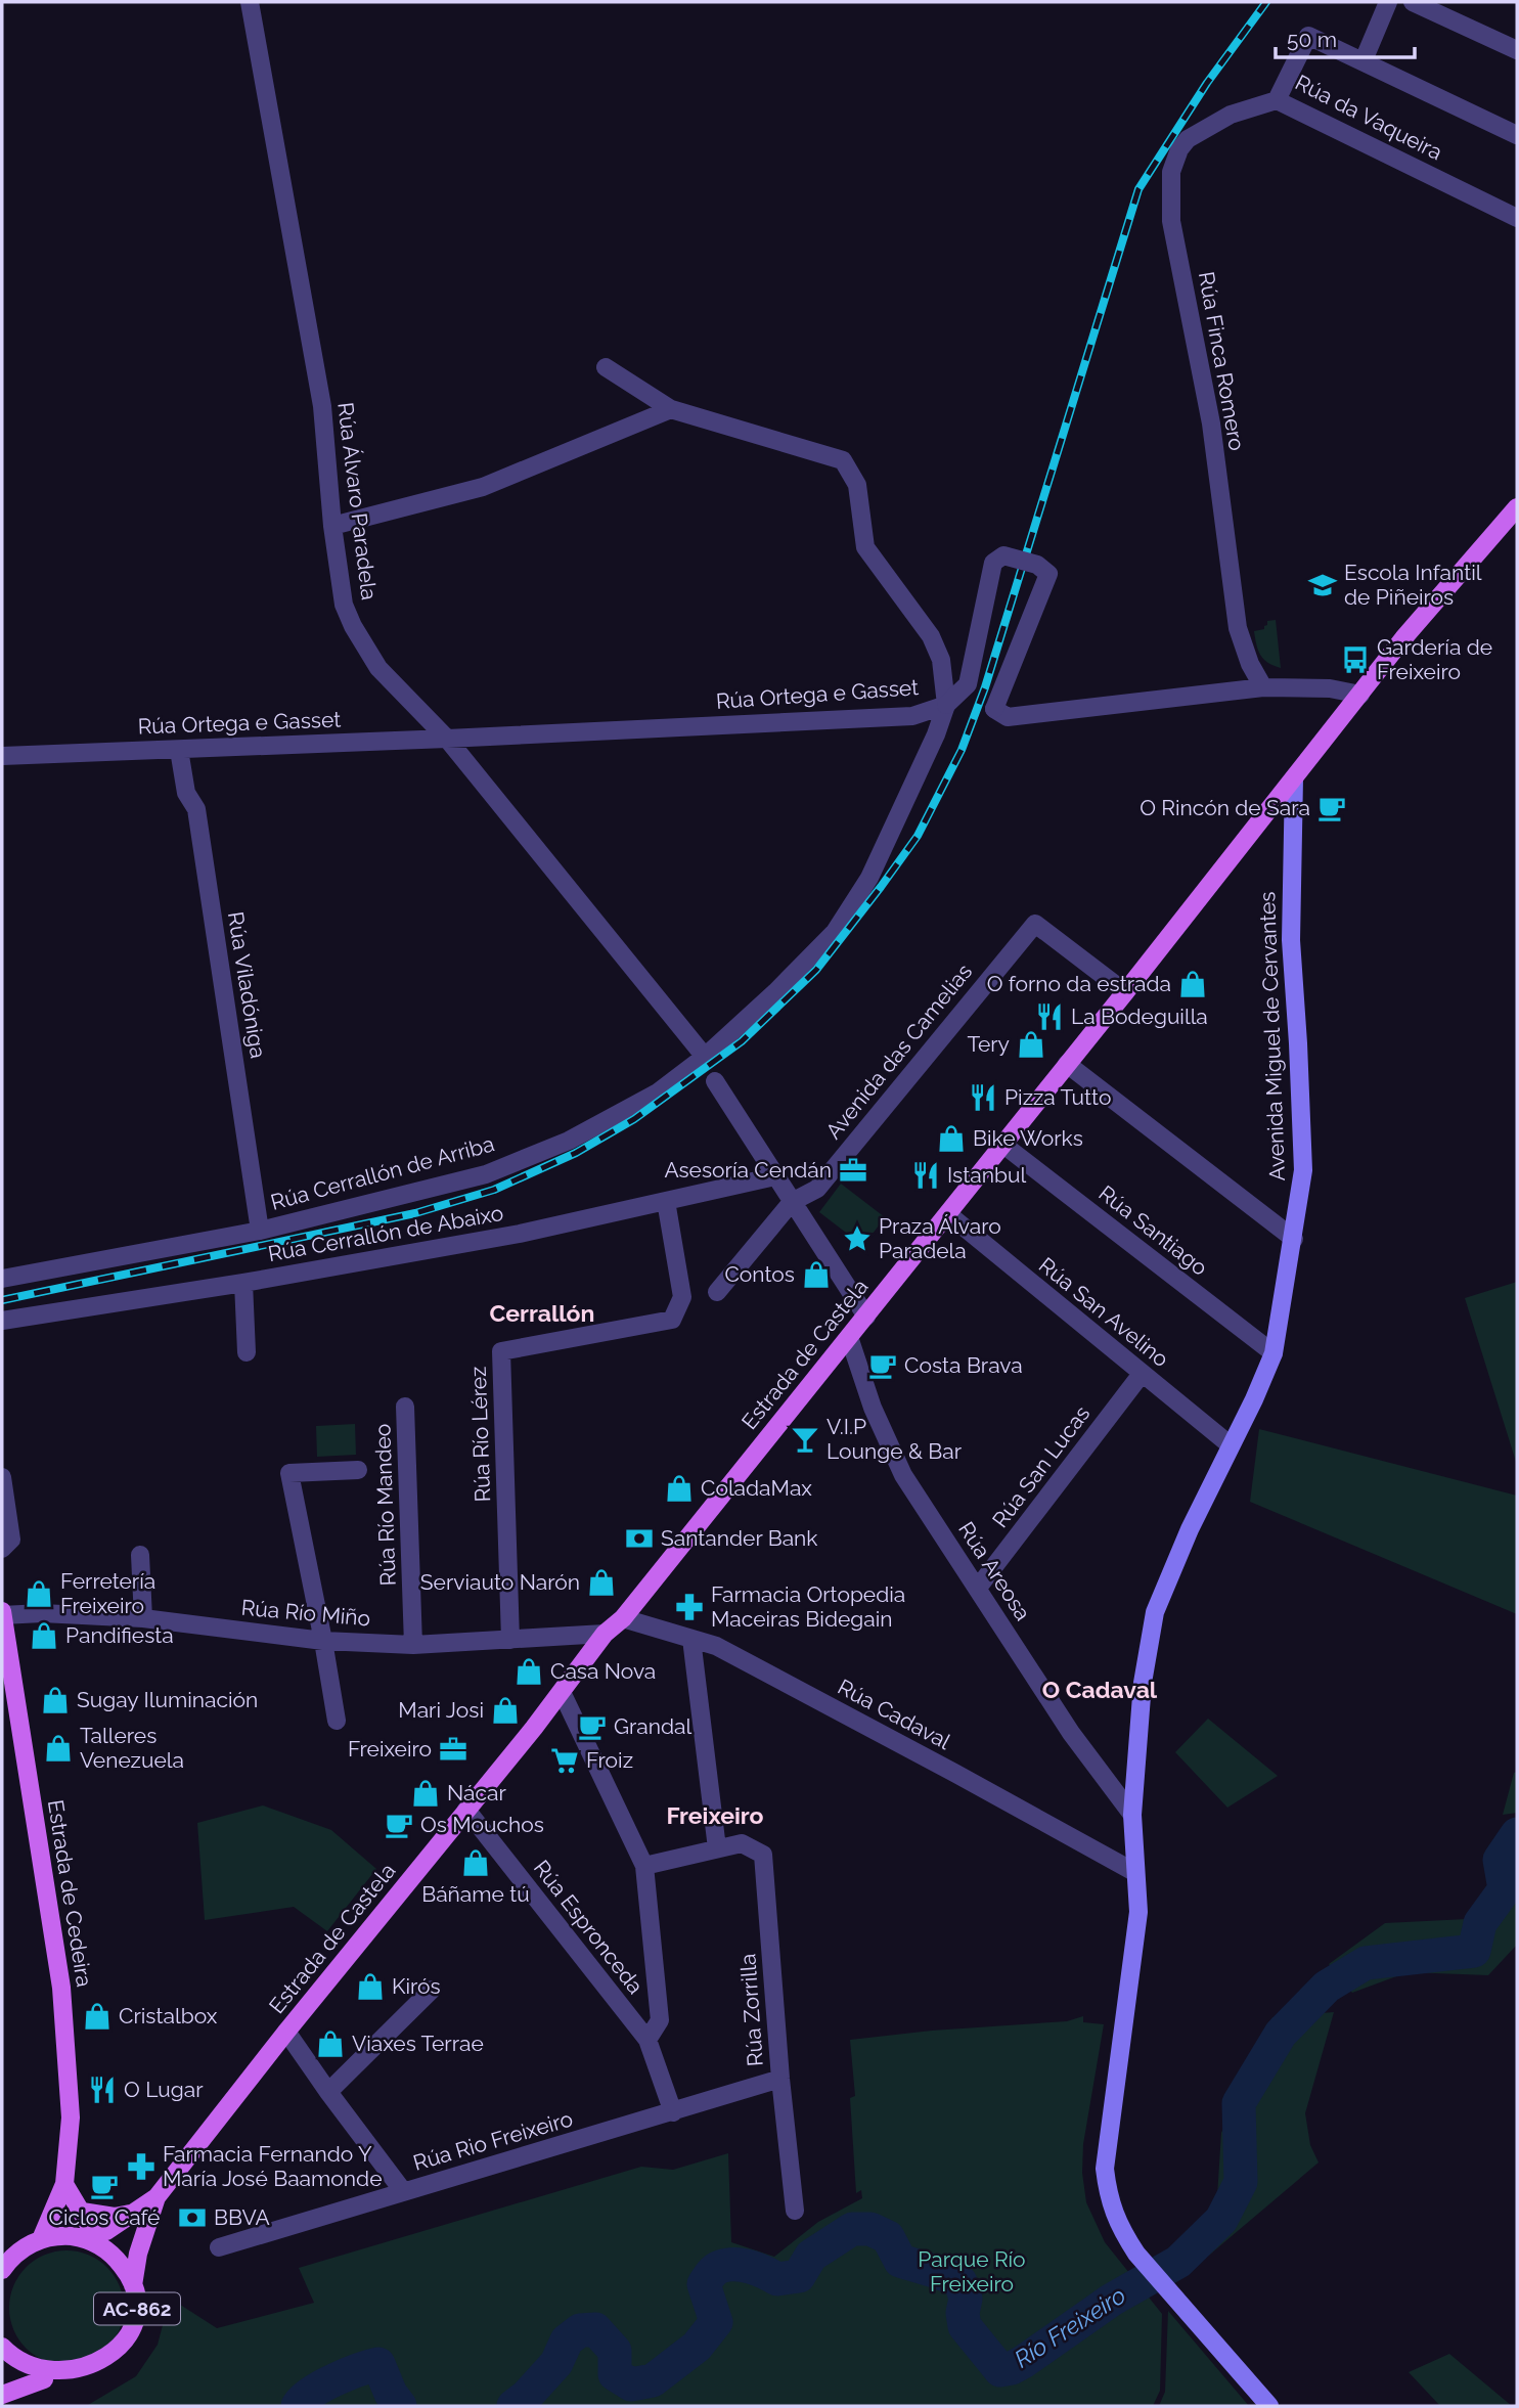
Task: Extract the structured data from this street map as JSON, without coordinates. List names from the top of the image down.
{
  "streets": {
    "main road": ["Estrada de Castela", "Estrada de Cedeira", "AC-862"],
    "street": [
      "Rúa da Vaqueira",
      "Rúa Finca Romero",
      "Rúa Álvaro Paradela",
      "Rúa Ortega e Gasset",
      "Rúa Viladóniga",
      "Avenida Miguel de Cervantes",
      "Avenida das Camelias",
      "Rúa Cerrallón de Arriba",
      "Rúa Santiago",
      "Rúa Cerrallón de Abaixo",
      "Rúa San Avelino",
      "Rúa Río Lérez",
      "Rúa San Lucas",
      "Rúa Río Mandeo",
      "Rúa Areosa",
      "Rúa Río Miño",
      "Rúa Cadaval",
      "Rúa Espronceda",
      "Rúa Zorrilla",
      "Rúa Rio Freixeiro"
    ]
  },
  "crossings": [
    ["Rúa da Vaqueira", "Rúa Finca Romero"],
    ["Rúa Finca Romero", "Rúa Ortega e Gasset"],
    ["Rúa Álvaro Paradela", "Rúa Ortega e Gasset"],
    ["Rúa Álvaro Paradela", "Rúa Cerrallón de Arriba"],
    ["Rúa Ortega e Gasset", "Rúa Viladóniga"],
    ["Rúa Ortega e Gasset", "Rúa Cerrallón de Arriba"],
    ["Rúa Ortega e Gasset", "Estrada de Castela"],
    ["Rúa Viladóniga", "Rúa Cerrallón de Arriba"],
    ["Avenida Miguel de Cervantes", "Rúa Santiago"],
    ["Avenida Miguel de Cervantes", "Rúa San Avelino"],
    ["Avenida Miguel de Cervantes", "Estrada de Castela"],
    ["Avenida Miguel de Cervantes", "Rúa Areosa"],
    ["Avenida Miguel de Cervantes", "Rúa Cadaval"],
    ["Avenida das Camelias", "Estrada de Castela"],
    ["Rúa Santiago", "Estrada de Castela"],
    ["Rúa Cerrallón de Abaixo", "Rúa Río Lérez"],
    ["Rúa San Avelino", "Estrada de Castela"],
    ["Rúa San Avelino", "Rúa San Lucas"],
    ["Estrada de Castela", "Rúa Areosa"],
    ["Estrada de Castela", "Rúa Río Miño"],
    ["Estrada de Castela", "Rúa Cadaval"],
    ["Estrada de Castela", "Rúa Espronceda"],
    ["Estrada de Castela", "AC-862"],
    ["Rúa Río Lérez", "Rúa Río Miño"],
    ["Rúa San Lucas", "Rúa Areosa"],
    ["Rúa Río Mandeo", "Rúa Río Miño"],
    ["Rúa Río Miño", "Estrada de Cedeira"],
    ["Estrada de Cedeira", "AC-862"],
    ["Rúa Espronceda", "Rúa Rio Freixeiro"],
    ["Rúa Zorrilla", "Rúa Rio Freixeiro"]
  ],
  "districts": ["Cerrallón", "O Cadaval", "Freixeiro"],
  "water": ["Río Freixeiro"],
  "parks": ["Parque Río Freixeiro"],
  "places": {
    "school or university": ["Escola Infantil de Piñeiros"],
    "bus stop": ["Gardería de Freixeiro"],
    "cafe": [
      "O Rincón de Sara",
      "Costa Brava",
      "Grandal",
      "Os Mouchos",
      "Ciclos Café"
    ],
    "shop": [
      "O forno da estrada",
      "Tery",
      "Bike Works",
      "Contos",
      "ColadaMax",
      "Serviauto Narón",
      "Ferretería Freixeiro",
      "Pandifiesta",
      "Casa Nova",
      "Sugay Iluminación",
      "Mari Josi",
      "Talleres Venezuela",
      "Nácar",
      "Báñame tú",
      "Kirós",
      "Cristalbox",
      "Viaxes Terrae"
    ],
    "restaurant": [
      "La Bodeguilla",
      "Pizza Tutto",
      "Istanbul",
      "O Lugar"
    ],
    "office": ["Asesoría Cendán", "Freixeiro"],
    "place": ["Praza Álvaro Paradela"],
    "bar": ["V.I.P Lounge & Bar"],
    "bank": ["Santander Bank", "BBVA"],
    "pharmacy": ["Farmacia Ortopedia Maceiras Bidegain", "Farmacia Fernando Y María José Baamonde"],
    "supermarket": ["Froiz"]
  },
  "scale_bar": "50 m"
}
